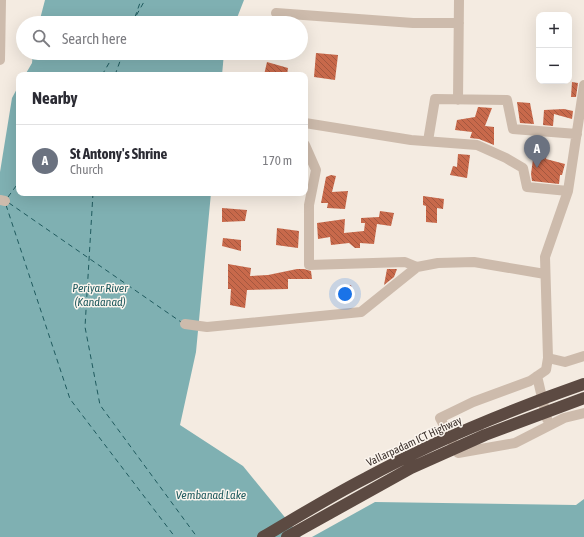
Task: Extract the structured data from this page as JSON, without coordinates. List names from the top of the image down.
{
  "streets": {
    "highway": ["Vallarpadam ICT Highway"]
  },
  "water": ["Periyar River (Kandanad)", "Vembanad Lake"],
  "page": {
    "map_buttons": ["+", "−"],
    "search": "Search here",
    "heading": "Nearby",
    "list": [
      {
        "mark": "A",
        "name": "St Antony's Shrine",
        "note": "Church",
        "value": "170 m"
      }
    ],
    "pins": "A"
  }
}
